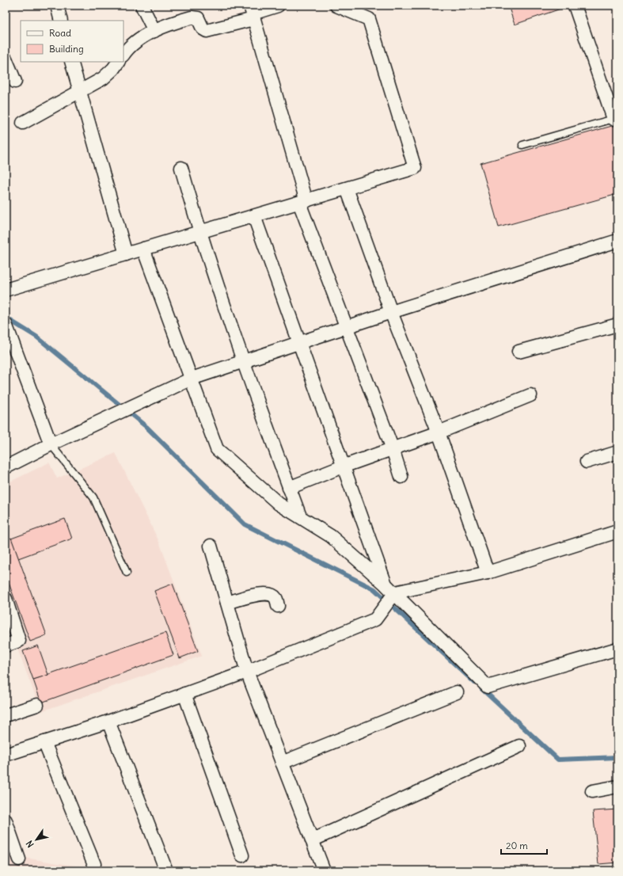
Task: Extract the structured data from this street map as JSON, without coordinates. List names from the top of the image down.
{
  "legend": ["Road", "Building"],
  "scale_bar": "20 m",
  "north": "bottom left"
}
